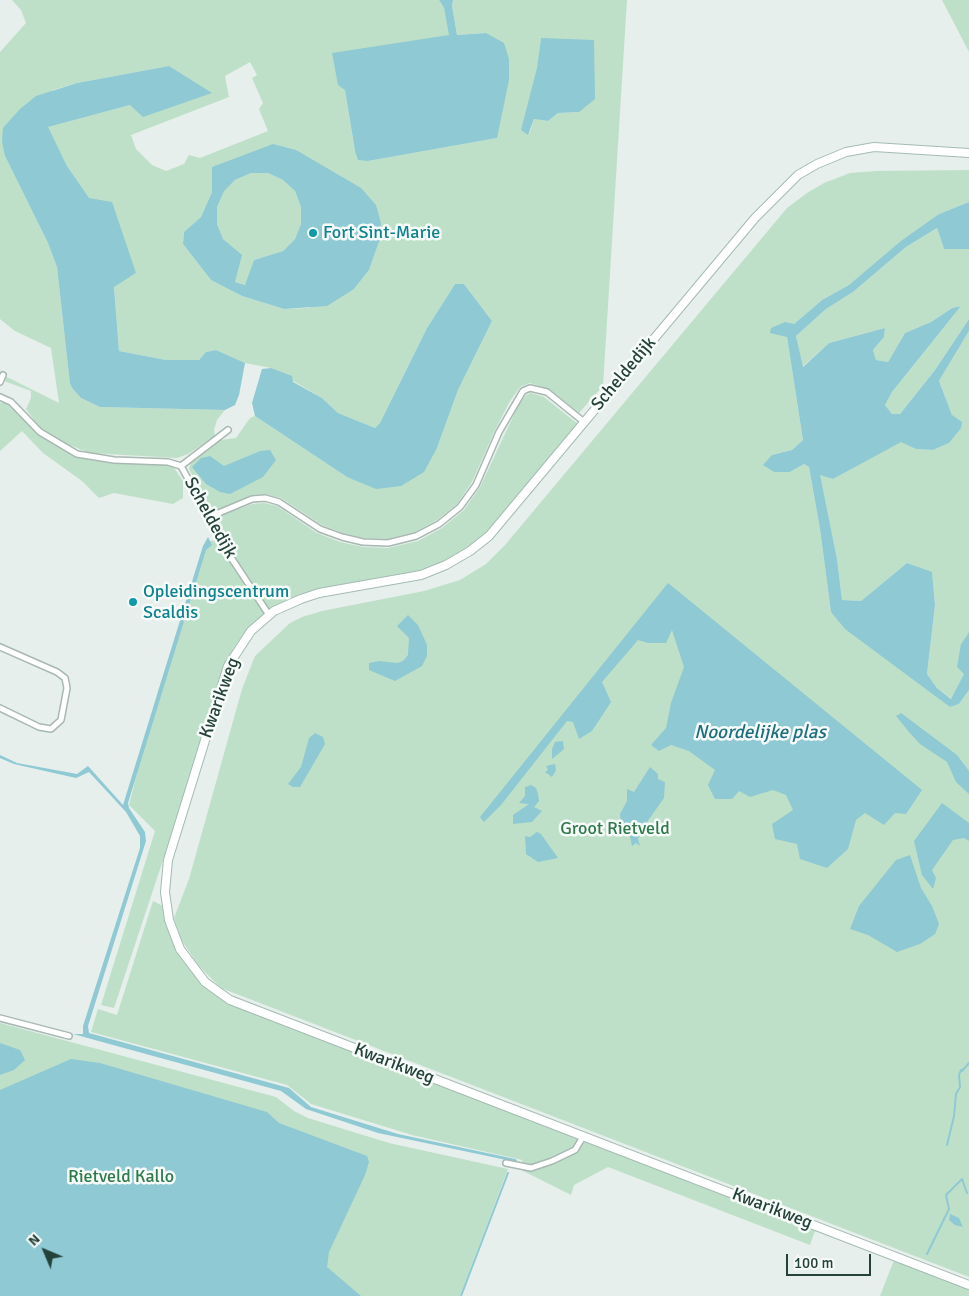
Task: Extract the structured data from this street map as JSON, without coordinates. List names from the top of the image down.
{
  "streets": {
    "street": ["Scheldedijk", "Kwarikweg"]
  },
  "crossings": [
    ["Scheldedijk", "Kwarikweg"]
  ],
  "water": ["Noordelijke plas"],
  "parks": ["Groot Rietveld", "Rietveld Kallo"],
  "places": ["Fort Sint-Marie", "Opleidingscentrum Scaldis"],
  "scale_bar": "100 m",
  "north": "top left"
}
